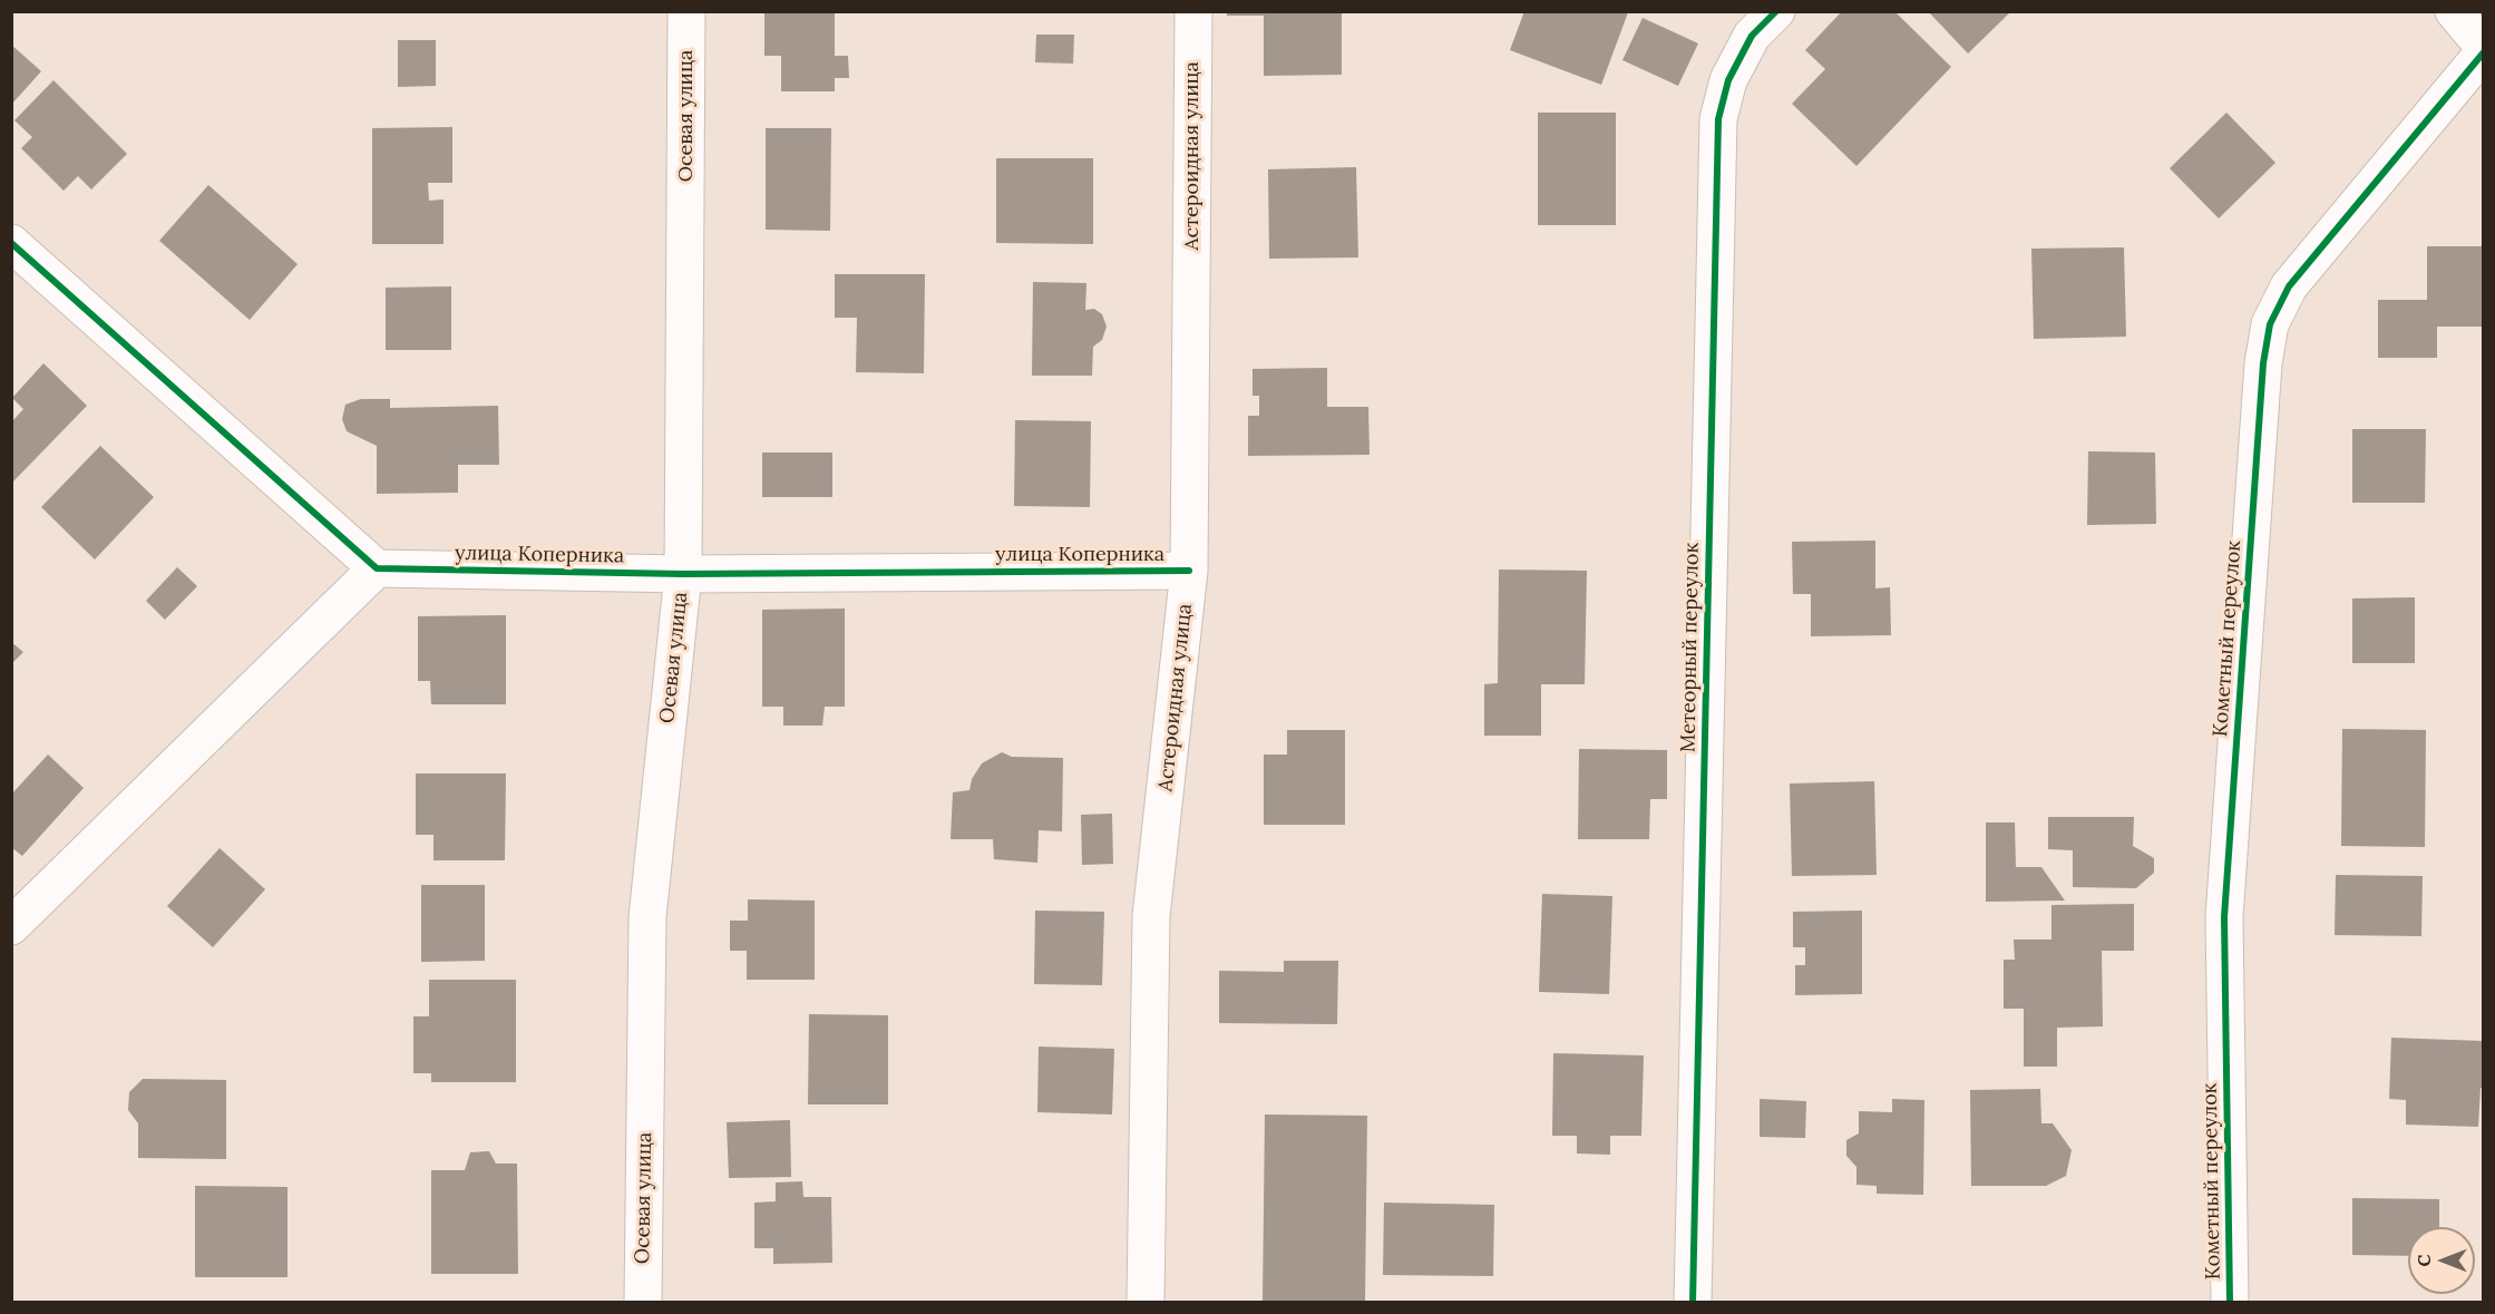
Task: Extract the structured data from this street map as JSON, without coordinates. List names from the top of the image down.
{
  "streets": {
    "street": [
      "Осевая улица",
      "Астероидная улица",
      "улица Коперника",
      "Кометный переулок",
      "Метеорный переулок"
    ]
  },
  "crossings": [
    ["Осевая улица", "улица Коперника"],
    ["Астероидная улица", "улица Коперника"]
  ],
  "north": "left"
}
